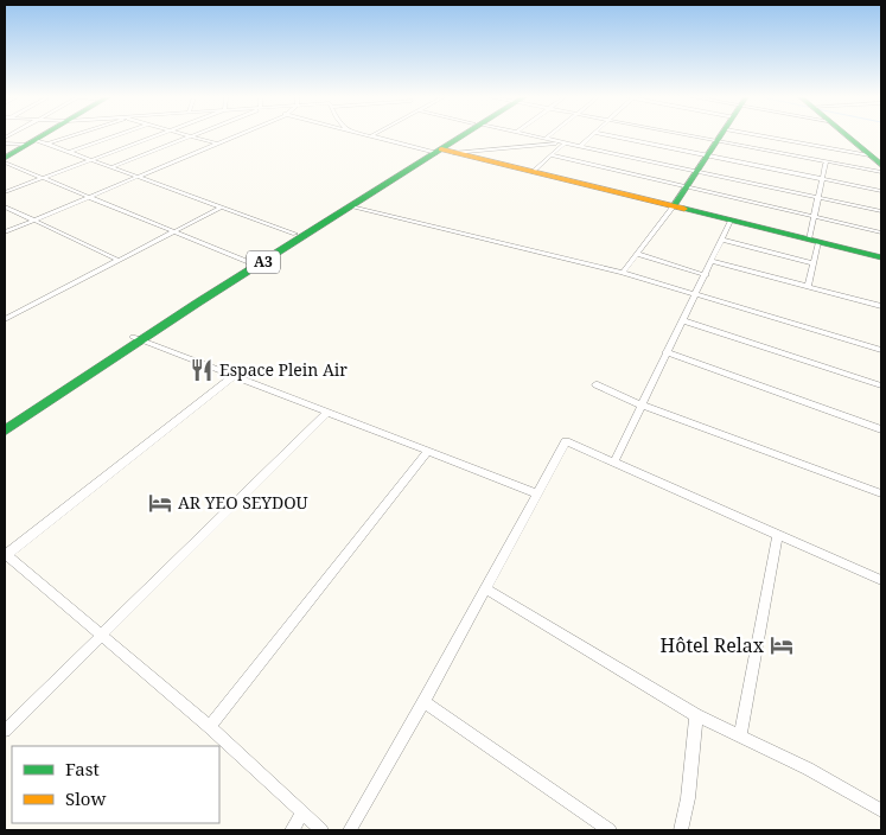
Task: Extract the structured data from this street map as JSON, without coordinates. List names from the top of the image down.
{
  "streets": {
    "main road": ["A3"]
  },
  "places": {
    "restaurant": ["Espace Plein Air"],
    "hotel": ["AR YEO SEYDOU", "Hôtel Relax"]
  },
  "legend": ["Fast", "Slow"]
}
